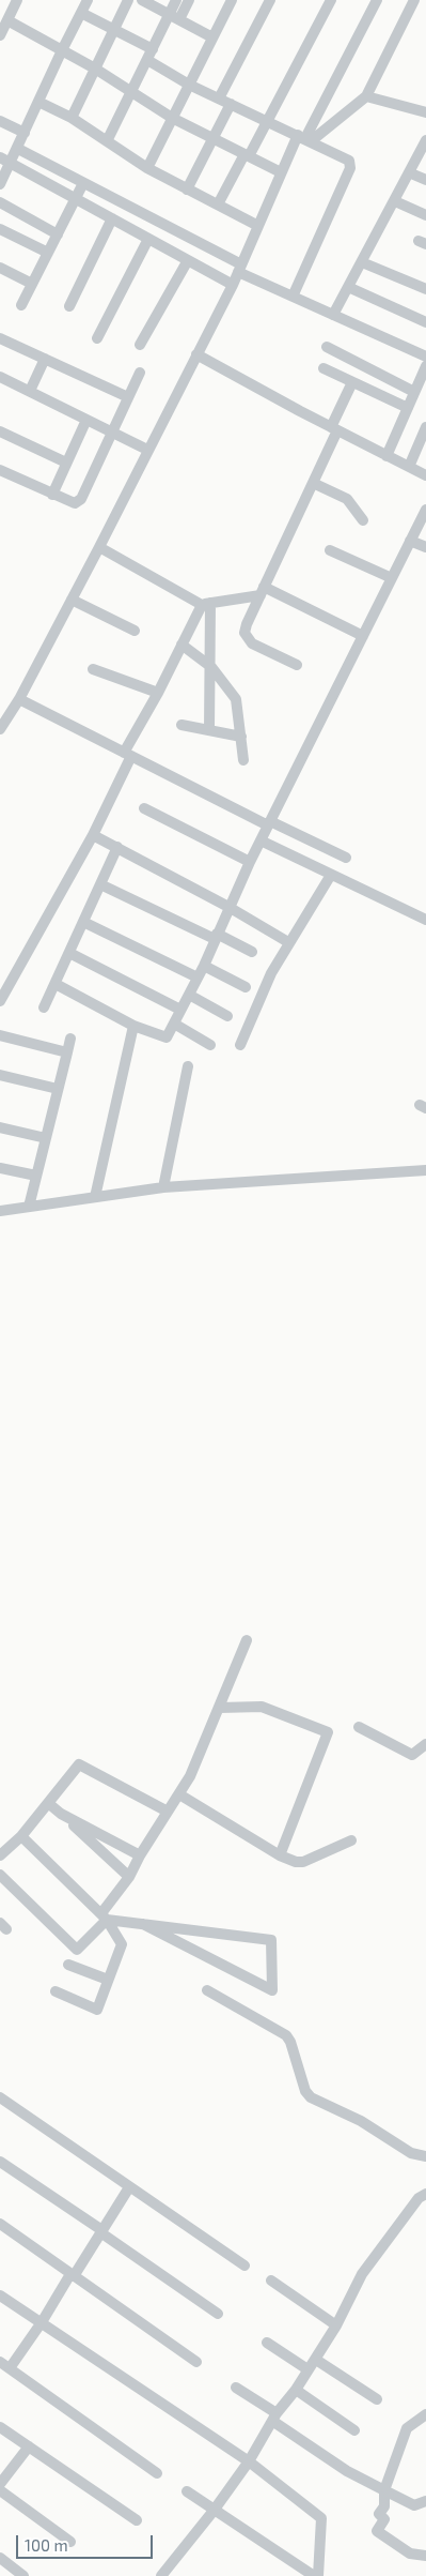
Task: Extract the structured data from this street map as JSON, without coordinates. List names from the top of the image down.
{
  "scale_bar": "100 m"
}
